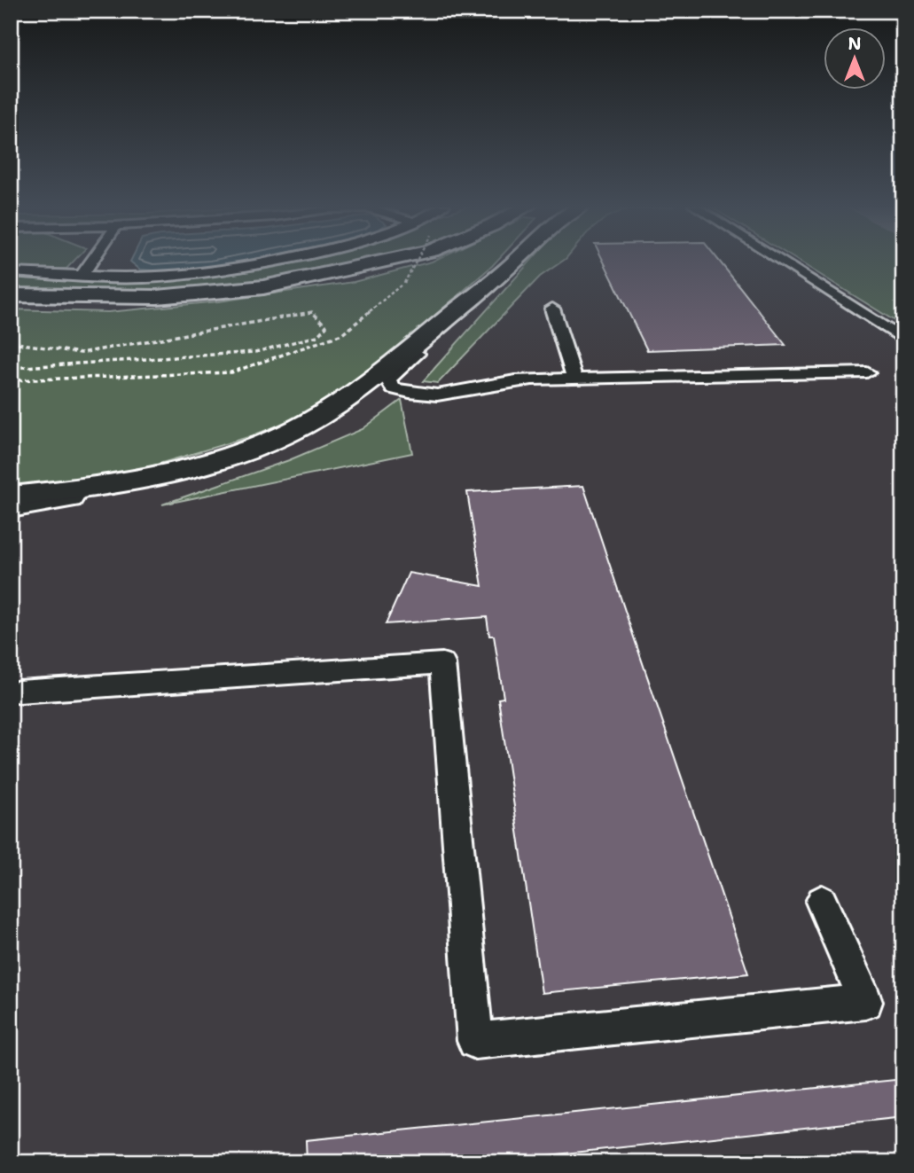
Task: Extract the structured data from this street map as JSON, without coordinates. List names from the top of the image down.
{
  "north": "top"
}
